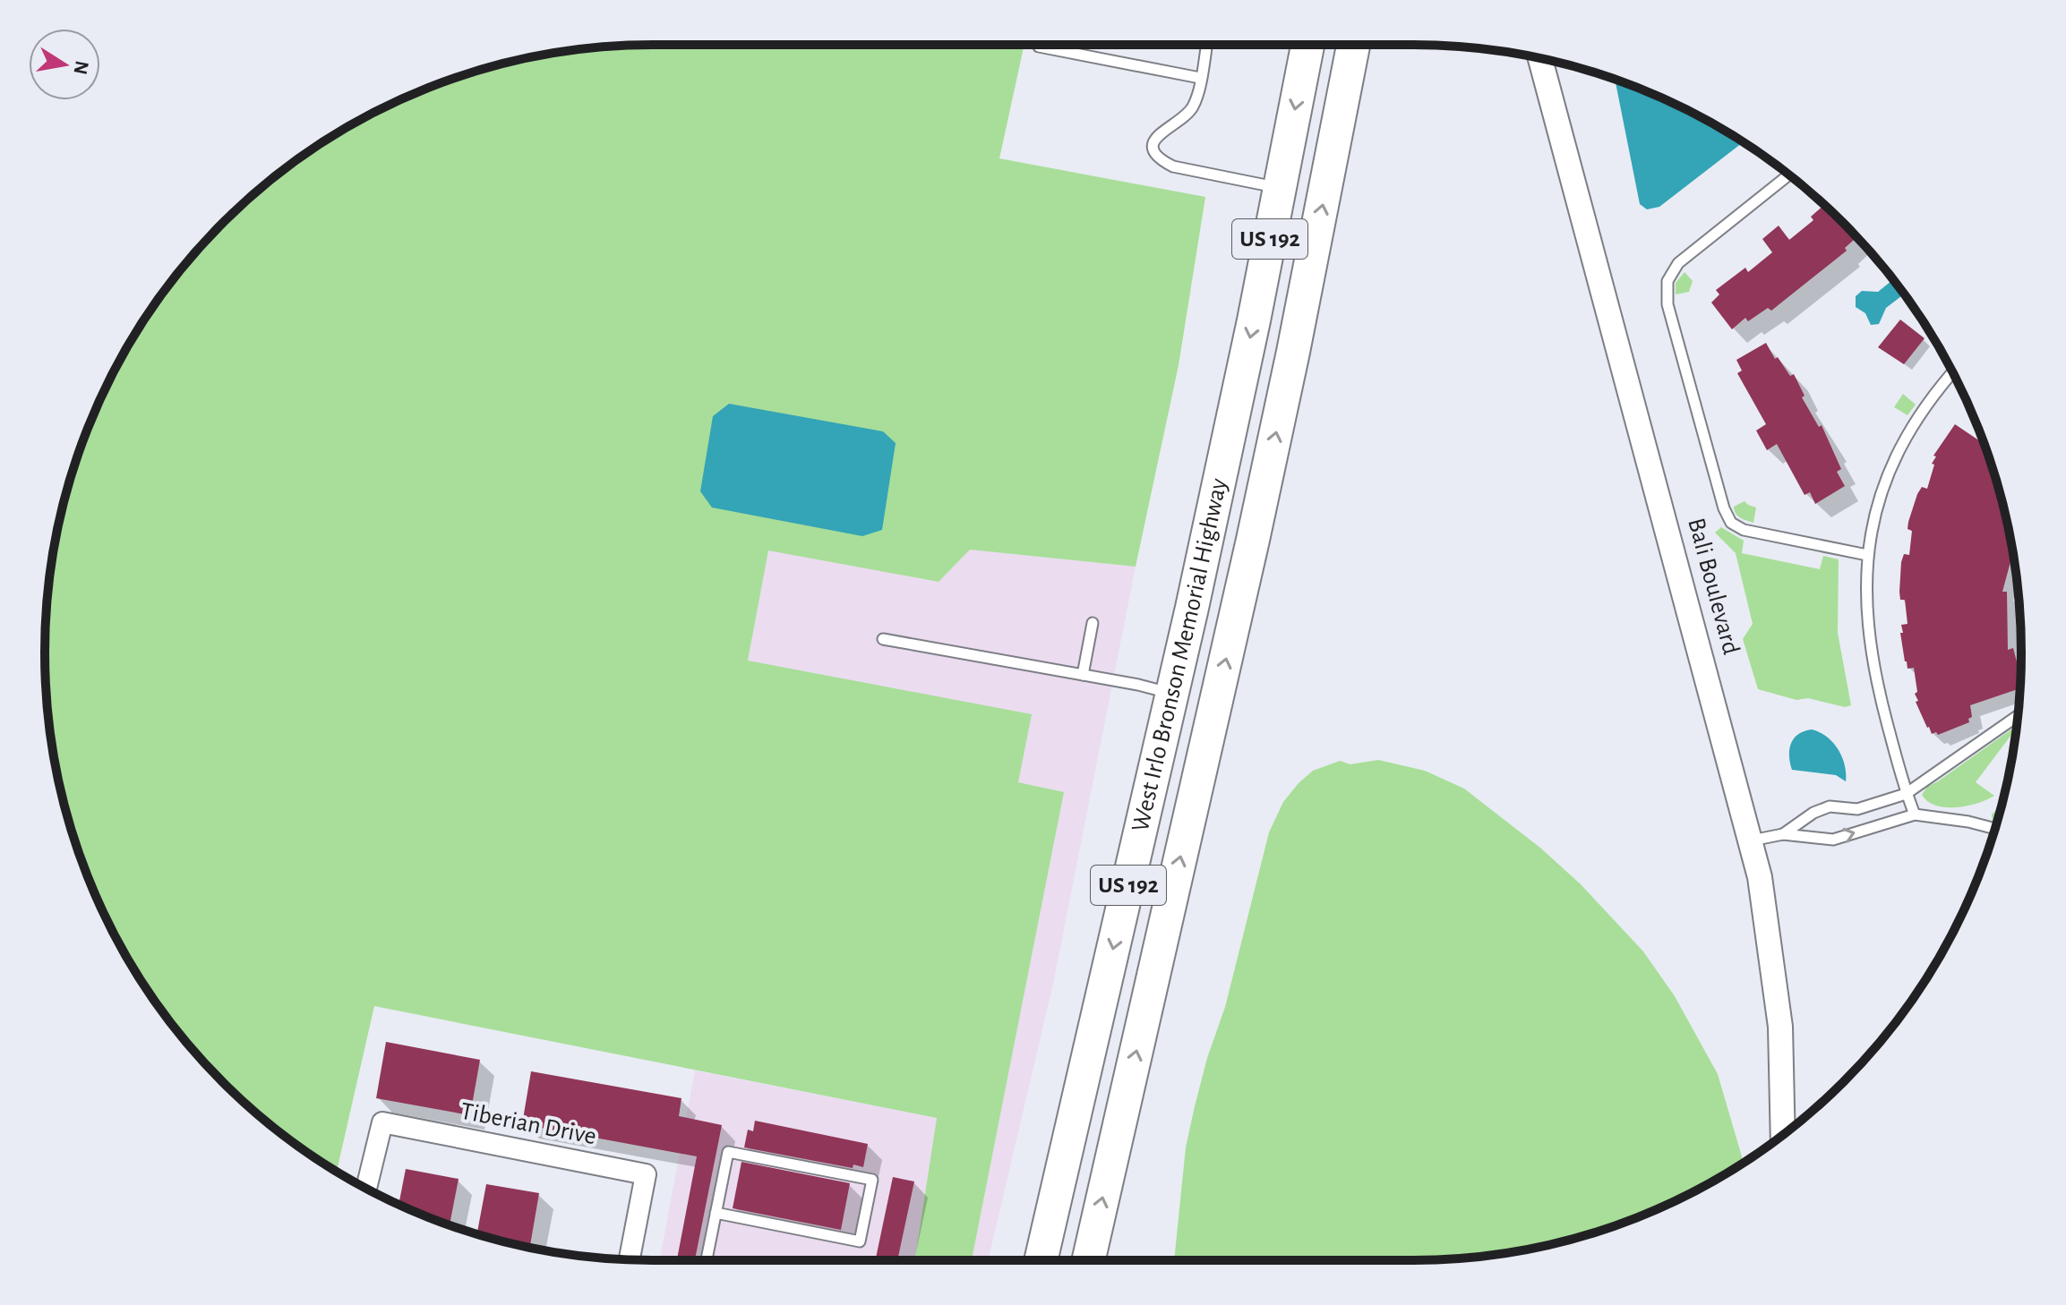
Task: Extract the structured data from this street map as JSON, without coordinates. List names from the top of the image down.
{
  "streets": {
    "highway": ["US 192", "West Irlo Bronson Memorial Highway"],
    "street": ["Bali Boulevard", "Tiberian Drive"]
  },
  "north": "right"
}
